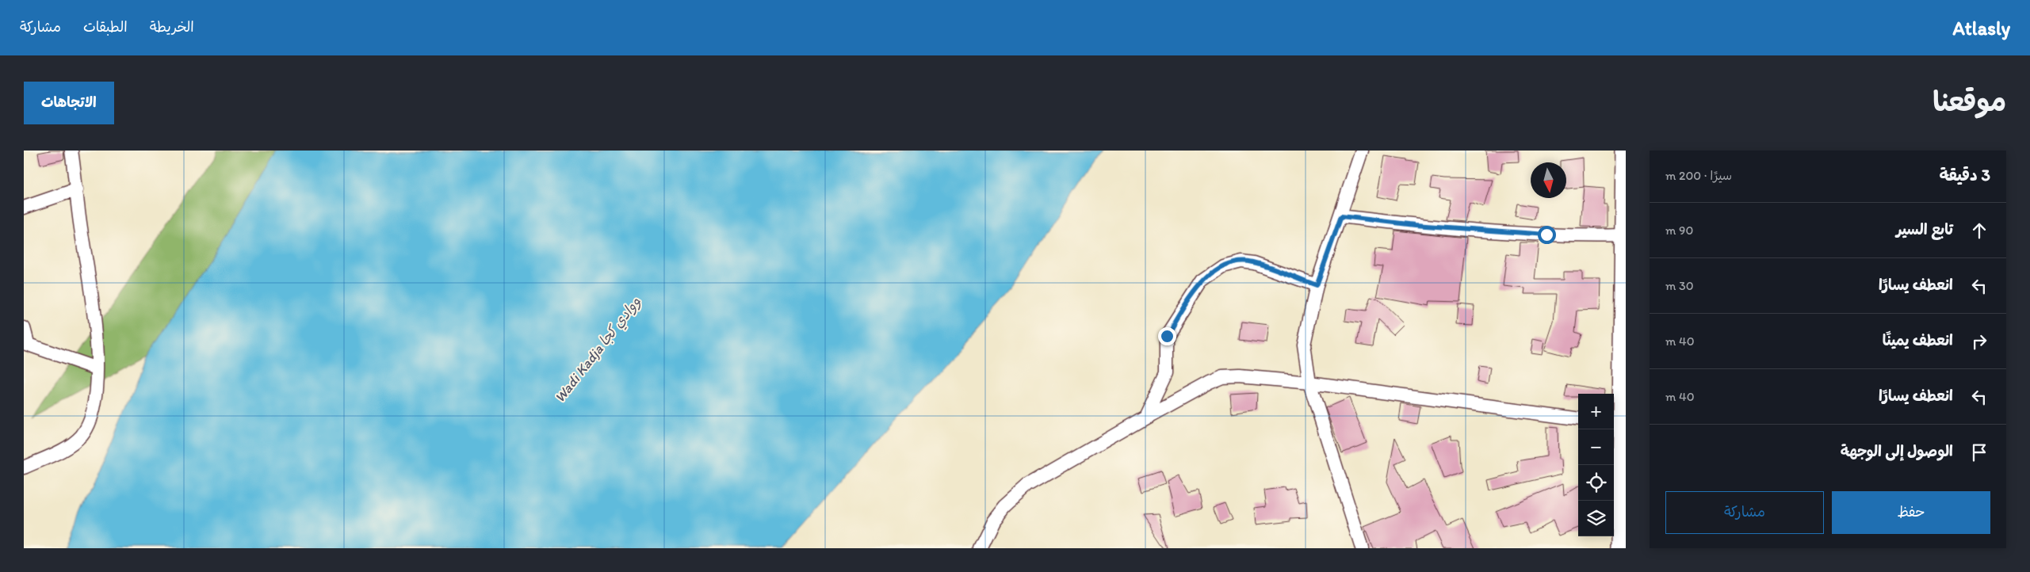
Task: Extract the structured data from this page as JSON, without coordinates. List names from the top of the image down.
{
  "water": ["Wadi Kadja ووادي كجا"],
  "north": "bottom",
  "page": {
    "header": "Atlasly",
    "nav": ["الخريطة", "الطبقات", "مشاركة"],
    "title": "موقعنا",
    "buttons": [
      "الاتجاهات",
      ["حفظ", "مشاركة"]
    ],
    "heading": ["3 دقيقة", "سيرًا · 200 m"],
    "list": [
      ["تابع السير", "90 m"],
      ["انعطف يسارًا", "30 m"],
      ["انعطف يمينًا", "40 m"],
      ["انعطف يسارًا", "40 m"],
      "الوصول إلى الوجهة"
    ],
    "map_buttons": ["+", "−"]
  }
}
